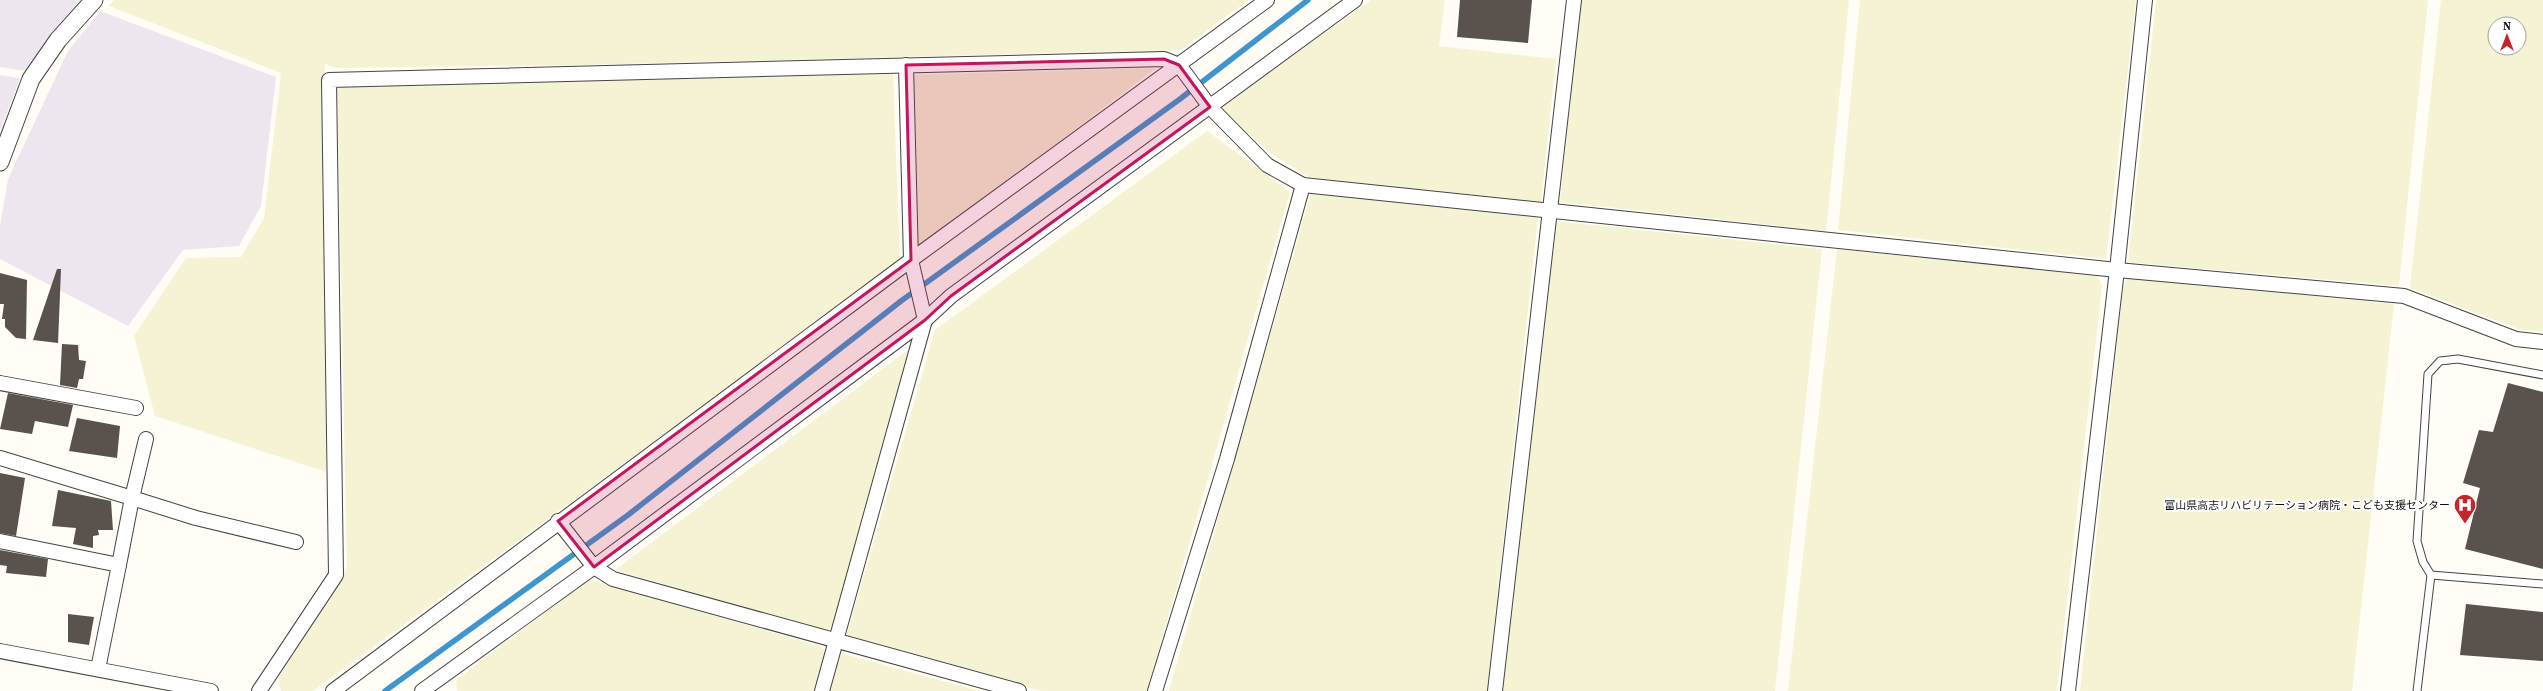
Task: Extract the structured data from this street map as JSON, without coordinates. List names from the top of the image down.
{
  "places": {
    "hospital": ["富山県高志リハビリテーション病院・こども支援センター"]
  },
  "north": "top"
}
